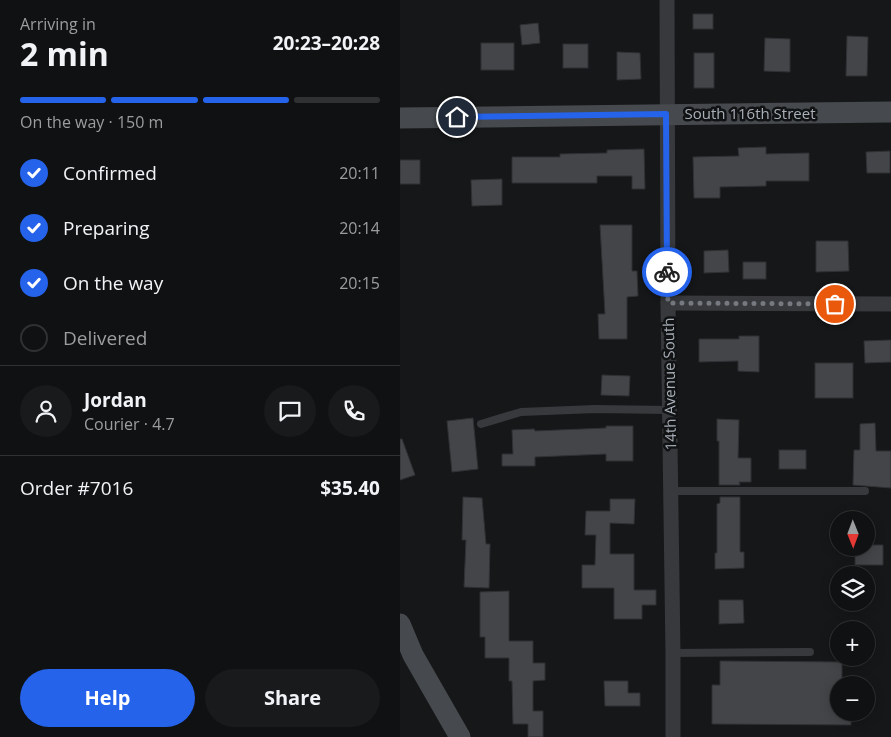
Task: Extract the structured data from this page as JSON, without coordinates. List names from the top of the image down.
{
  "streets": {
    "street": ["South 116th Street", "14th Avenue South"]
  },
  "crossings": [
    ["South 116th Street", "14th Avenue South"]
  ],
  "north": "bottom",
  "page": {
    "heading": ["2 min", "Arriving in", "20:23–20:28"],
    "panel": [
      "Jordan",
      "Courier · 4.7",
      "Order #7016",
      "$35.40"
    ],
    "bar": "On the way · 150 m",
    "list": [
      ["Confirmed", "20:11"],
      ["Preparing", "20:14"],
      ["On the way", "20:15"],
      "Delivered"
    ],
    "map_buttons": ["+", "−"],
    "buttons": ["Help", "Share"]
  }
}
